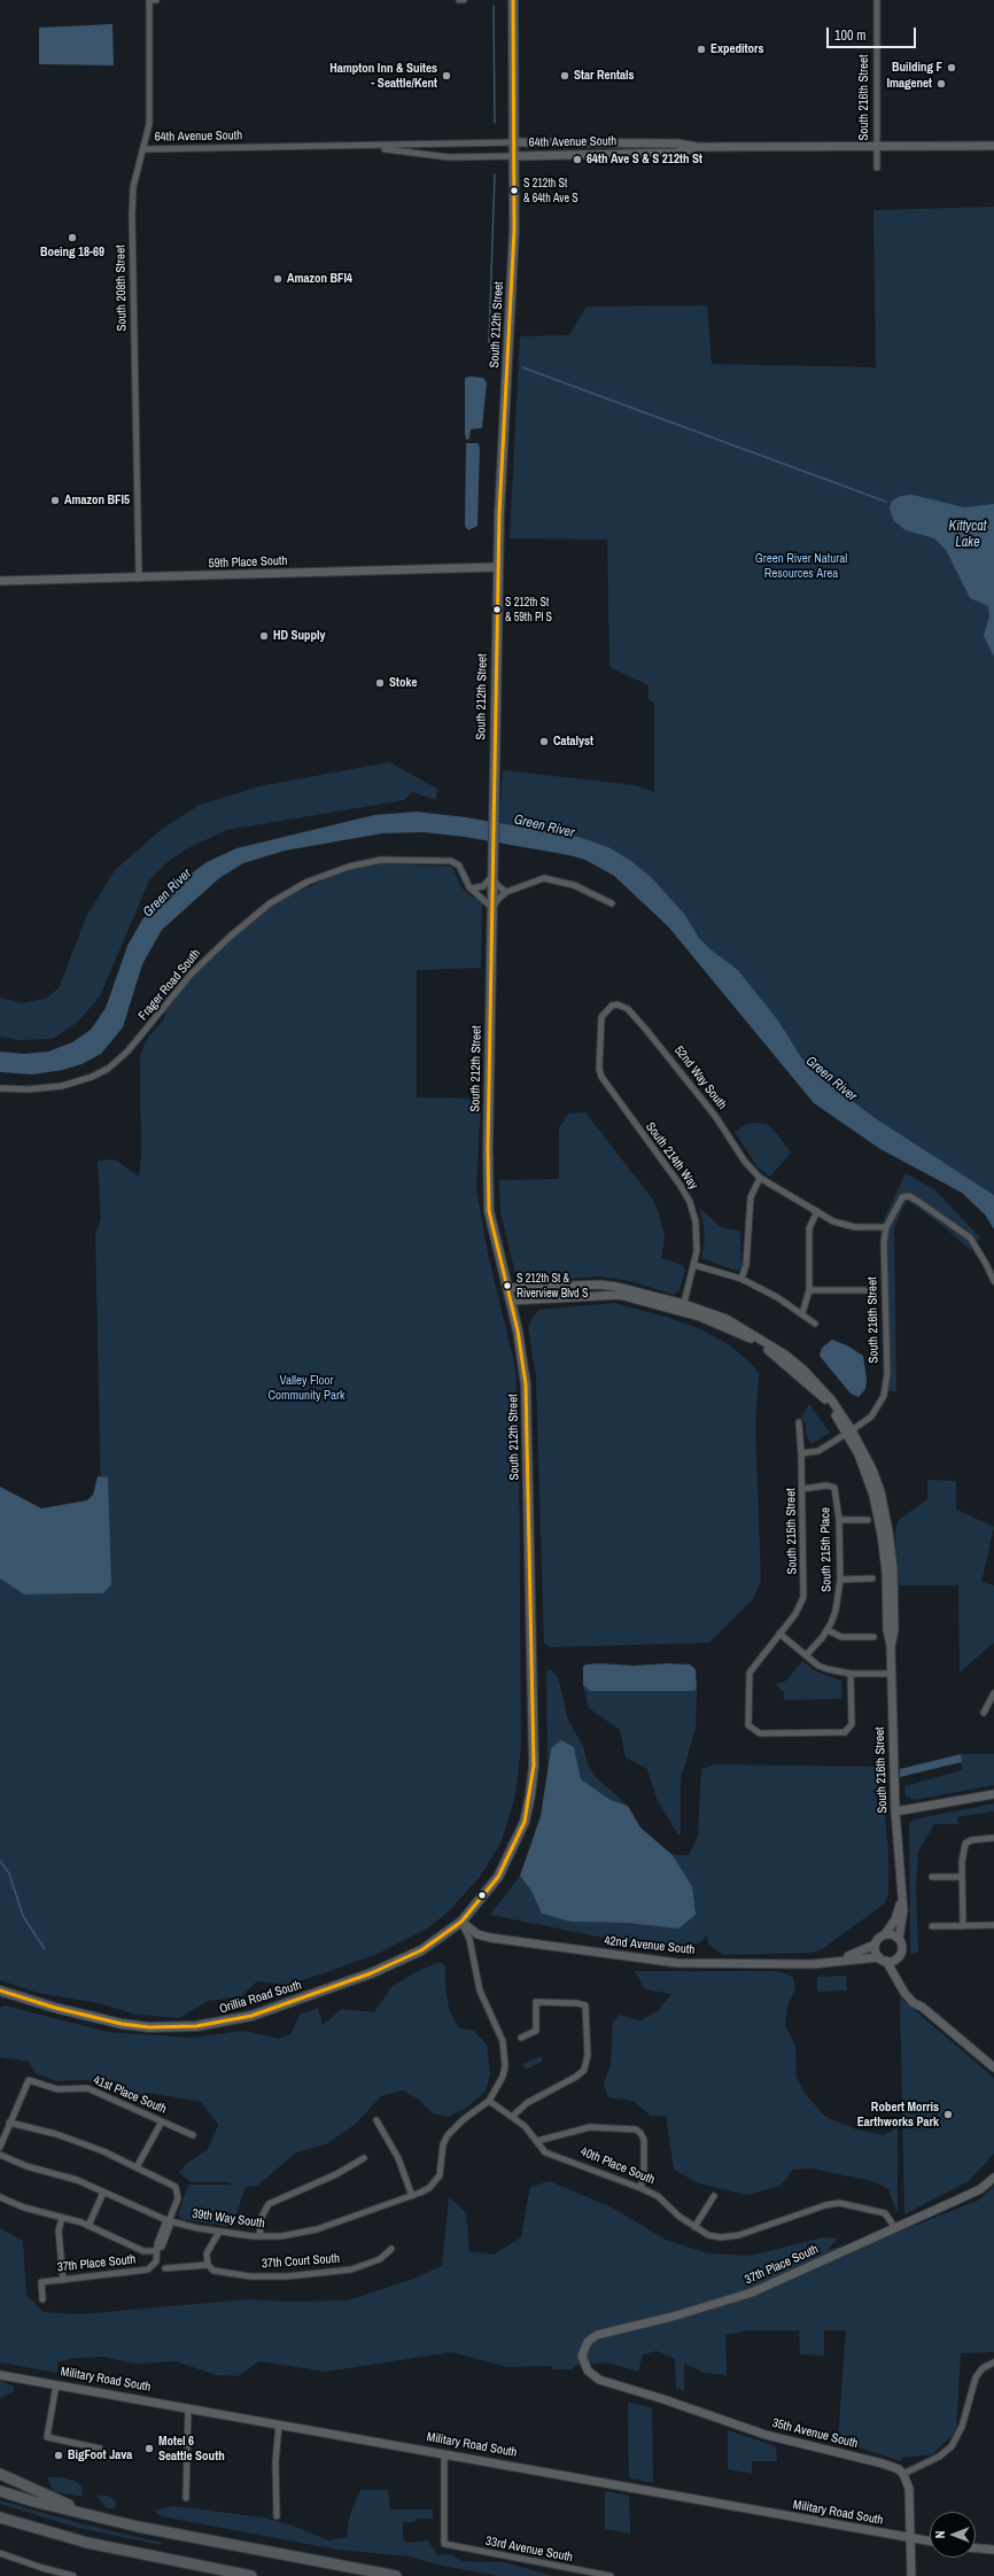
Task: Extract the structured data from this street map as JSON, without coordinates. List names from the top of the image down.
{
  "streets": {
    "main road": ["South 212th Street", "Orillia Road South"],
    "street": [
      "South 216th Street",
      "64th Avenue South",
      "South 208th Street",
      "59th Place South",
      "Frager Road South",
      "52nd Way South",
      "South 214th Way",
      "South 215th Street",
      "South 215th Place",
      "42nd Avenue South",
      "41st Place South",
      "40th Place South",
      "39th Way South",
      "37th Court South",
      "37th Place South",
      "Military Road South",
      "35th Avenue South",
      "33rd Avenue South"
    ]
  },
  "crossings": [
    ["South 216th Street", "64th Avenue South"],
    ["South 216th Street", "52nd Way South"],
    ["South 216th Street", "South 214th Way"],
    ["South 216th Street", "South 215th Street"],
    ["South 216th Street", "42nd Avenue South"],
    ["64th Avenue South", "South 208th Street"],
    ["64th Avenue South", "South 212th Street"],
    ["South 208th Street", "59th Place South"],
    ["South 212th Street", "59th Place South"],
    ["South 212th Street", "Frager Road South"],
    ["South 212th Street", "42nd Avenue South"],
    ["South 212th Street", "Orillia Road South"],
    ["52nd Way South", "South 214th Way"],
    ["South 215th Street", "South 215th Place"],
    ["42nd Avenue South", "Orillia Road South"],
    ["40th Place South", "39th Way South"],
    ["40th Place South", "37th Place South"],
    ["39th Way South", "37th Place South"],
    ["37th Place South", "35th Avenue South"],
    ["Military Road South", "33rd Avenue South"]
  ],
  "water": ["Kittycat Lake", "Green River"],
  "parks": ["Green River Natural Resources Area", "Valley Floor Community Park"],
  "places": [
    "Expeditors",
    "Building F",
    "Hampton Inn & Suites - Seattle/Kent",
    "Star Rentals",
    "Imagenet",
    "64th Ave S & S 212th St",
    "S 212th St & 64th Ave S",
    "Boeing 18-69",
    "Amazon BFI4",
    "Amazon BFI5",
    "S 212th St & 59th Pl S",
    "HD Supply",
    "Stoke",
    "Catalyst",
    "S 212th St & Riverview Blvd S",
    "Robert Morris Earthworks Park",
    "Motel 6 Seattle South",
    "BigFoot Java"
  ],
  "scale_bar": "100 m",
  "north": "left"
}
